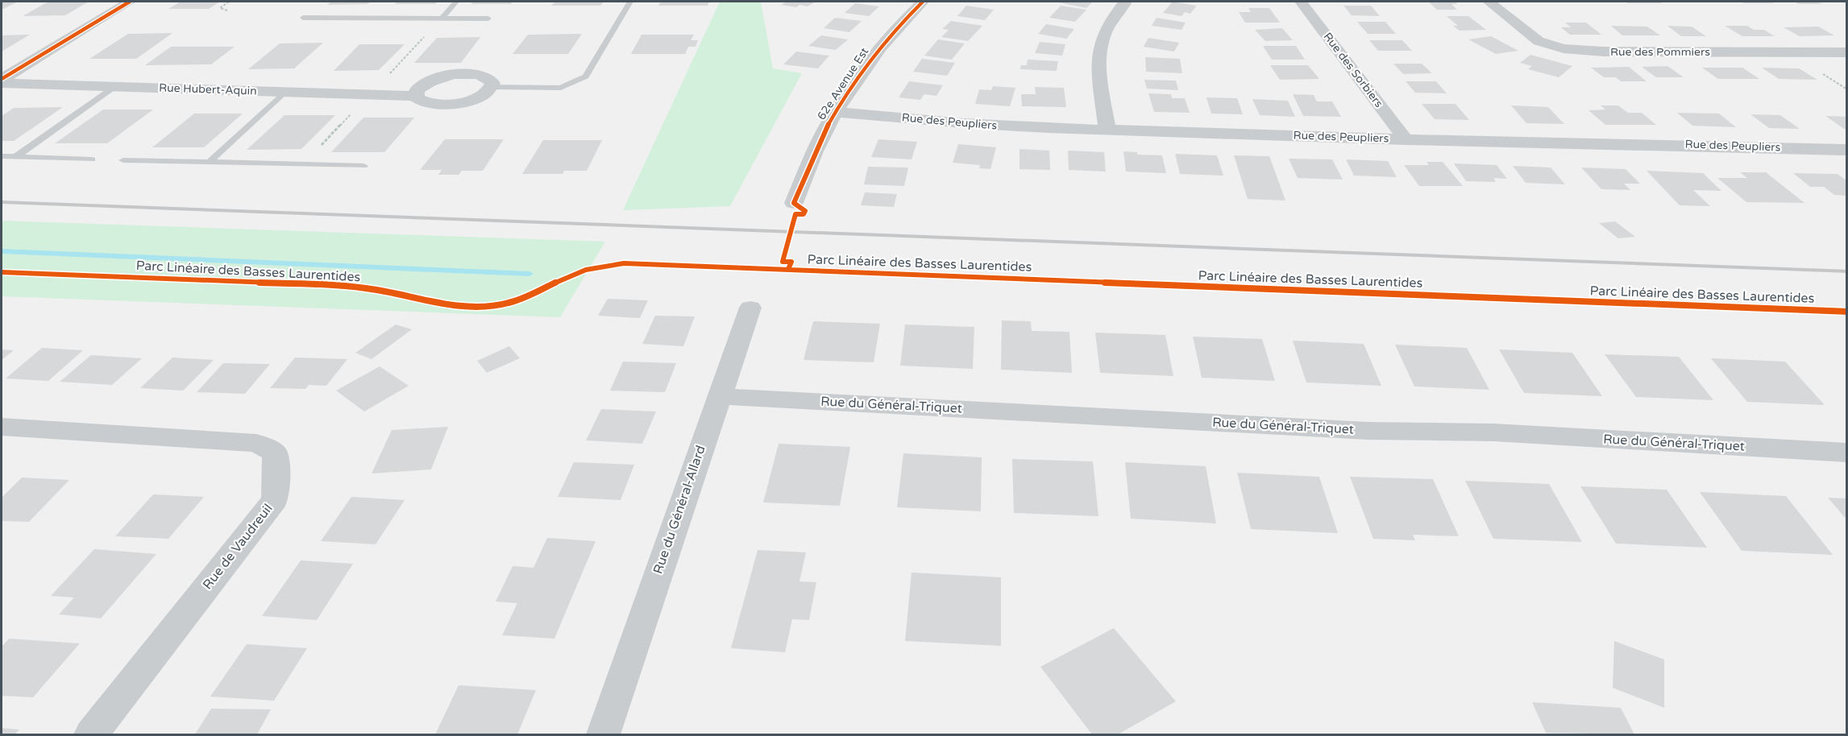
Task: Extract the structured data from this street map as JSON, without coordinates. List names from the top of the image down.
{
  "streets": {
    "street": [
      "Rue des Pommiers",
      "Rue des Sorbiers",
      "62e Avenue Est",
      "Rue Hubert-Aquin",
      "Rue des Peupliers",
      "Rue du Général-Triquet",
      "Rue du Général-Allard",
      "Rue de Vaudreuil"
    ],
    "cycle path": ["Parc Linéaire des Basses Laurentides"]
  },
  "crossings": [
    ["Rue des Sorbiers", "Rue des Peupliers"],
    ["62e Avenue Est", "Rue des Peupliers"],
    ["Rue du Général-Triquet", "Rue du Général-Allard"]
  ]
}
